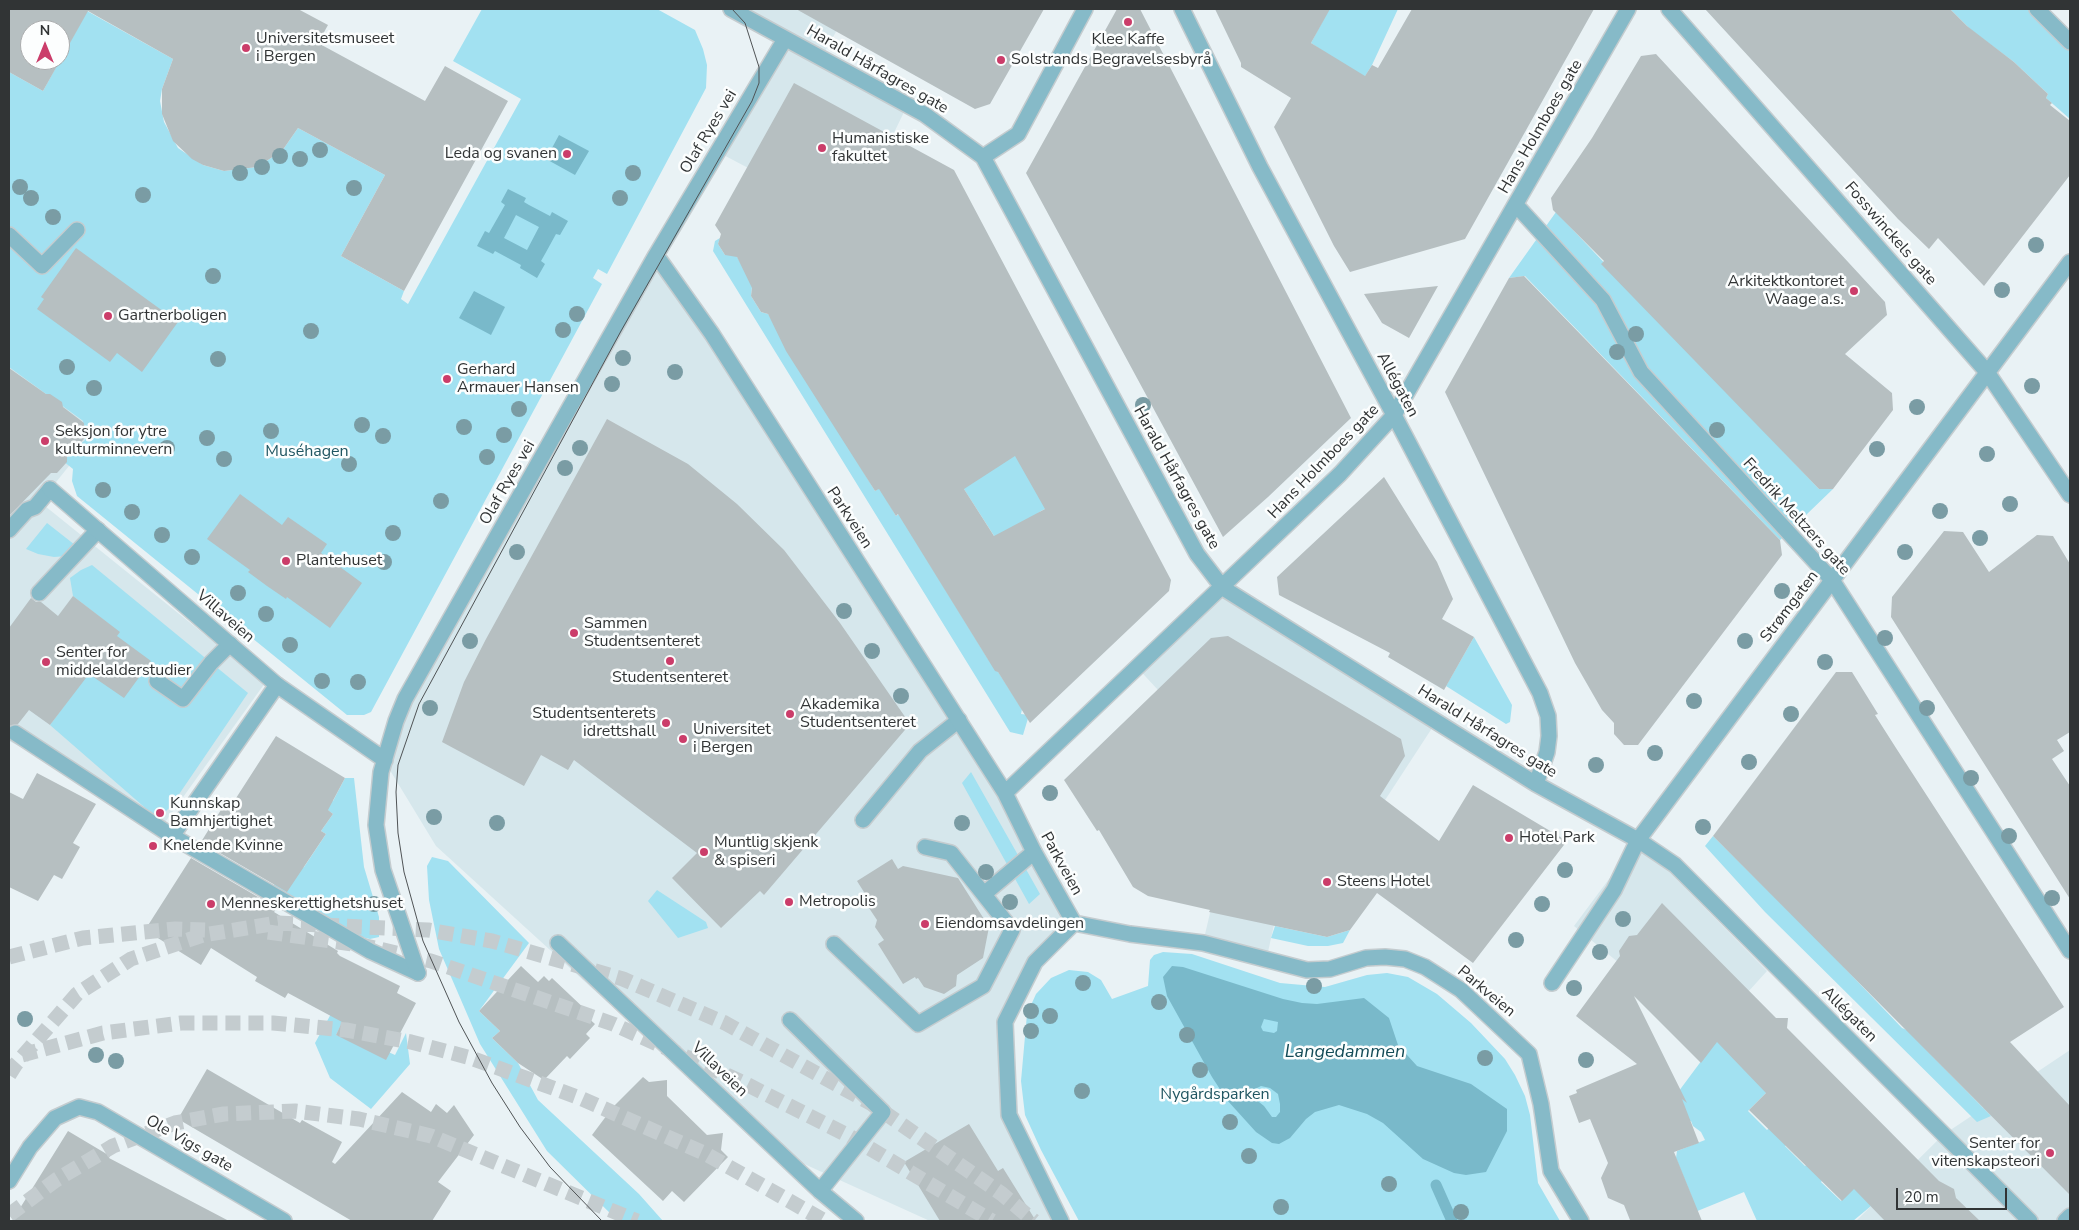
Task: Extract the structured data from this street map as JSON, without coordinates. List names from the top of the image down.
{
  "streets": {
    "street": [
      "Harald Hårfagres gate",
      "Hans Holmboes gate",
      "Olaf Ryes vei",
      "Fosswinckels gate",
      "Allégaten",
      "Fredrik Meltzers gate",
      "Parkveien",
      "Strømgaten",
      "Villaveien",
      "Ole Vigs gate"
    ]
  },
  "crossings": [
    ["Harald Hårfagres gate", "Hans Holmboes gate"],
    ["Harald Hårfagres gate", "Olaf Ryes vei"],
    ["Harald Hårfagres gate", "Allégaten"],
    ["Harald Hårfagres gate", "Strømgaten"],
    ["Hans Holmboes gate", "Allégaten"],
    ["Hans Holmboes gate", "Fredrik Meltzers gate"],
    ["Hans Holmboes gate", "Parkveien"],
    ["Olaf Ryes vei", "Parkveien"],
    ["Olaf Ryes vei", "Villaveien"],
    ["Fosswinckels gate", "Strømgaten"],
    ["Allégaten", "Strømgaten"],
    ["Fredrik Meltzers gate", "Strømgaten"]
  ],
  "water": ["Langedammen"],
  "parks": ["Muséhagen", "Nygårdsparken"],
  "places": [
    "Klee Kaffe",
    "Universitetsmuseet i Bergen",
    "Solstrands Begravelsesbyrå",
    "Humanistiske fakultet",
    "Leda og svanen",
    "Arkitektkontoret Waage a.s.",
    "Gartnerboligen",
    "Gerhard Armauer Hansen",
    "Seksjon for ytre kulturminnevern",
    "Plantehuset",
    "Sammen Studentsenteret",
    "Studentsenteret",
    "Senter for middelalderstudier",
    "Akademika Studentsenteret",
    "Studentsenterets idrettshall",
    "Universitet i Bergen",
    "Kunnskap Bamhjertighet",
    "Hotel Park",
    "Knelende Kvinne",
    "Muntlig skjenk & spiseri",
    "Steens Hotel",
    "Metropolis",
    "Menneskerettighetshuset",
    "Eiendomsavdelingen",
    "Senter for vitenskapsteori"
  ],
  "scale_bar": "20 m",
  "north": "top"
}
